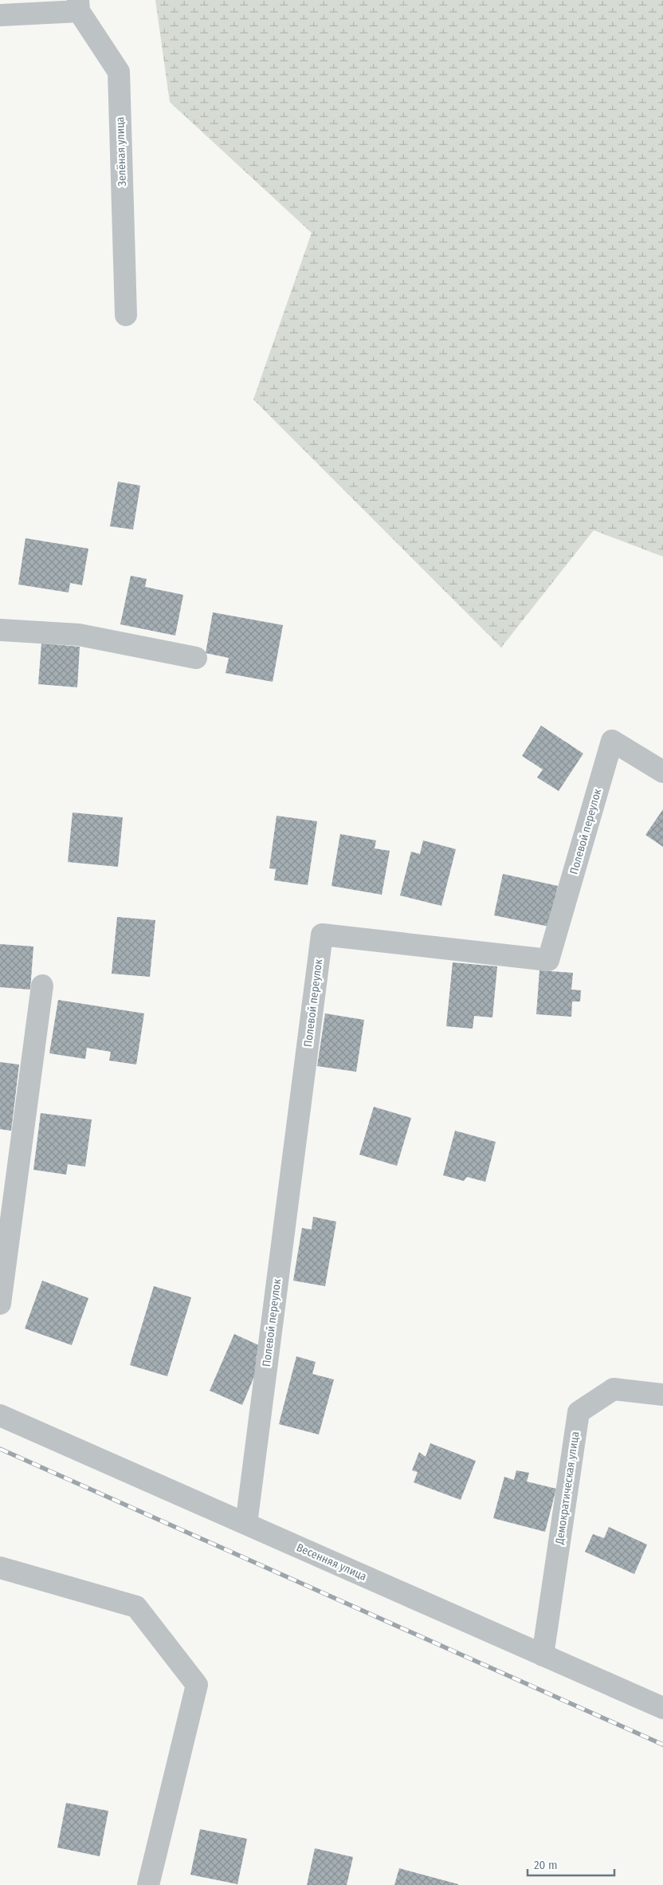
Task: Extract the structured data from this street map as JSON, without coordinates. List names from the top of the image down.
{
  "streets": {
    "street": [
      "Зелёная улица",
      "Полевой переулок",
      "Демократическая улица",
      "Весенняя улица"
    ]
  },
  "crossings": [
    ["Полевой переулок", "Весенняя улица"],
    ["Демократическая улица", "Весенняя улица"]
  ],
  "scale_bar": "20 m"
}
